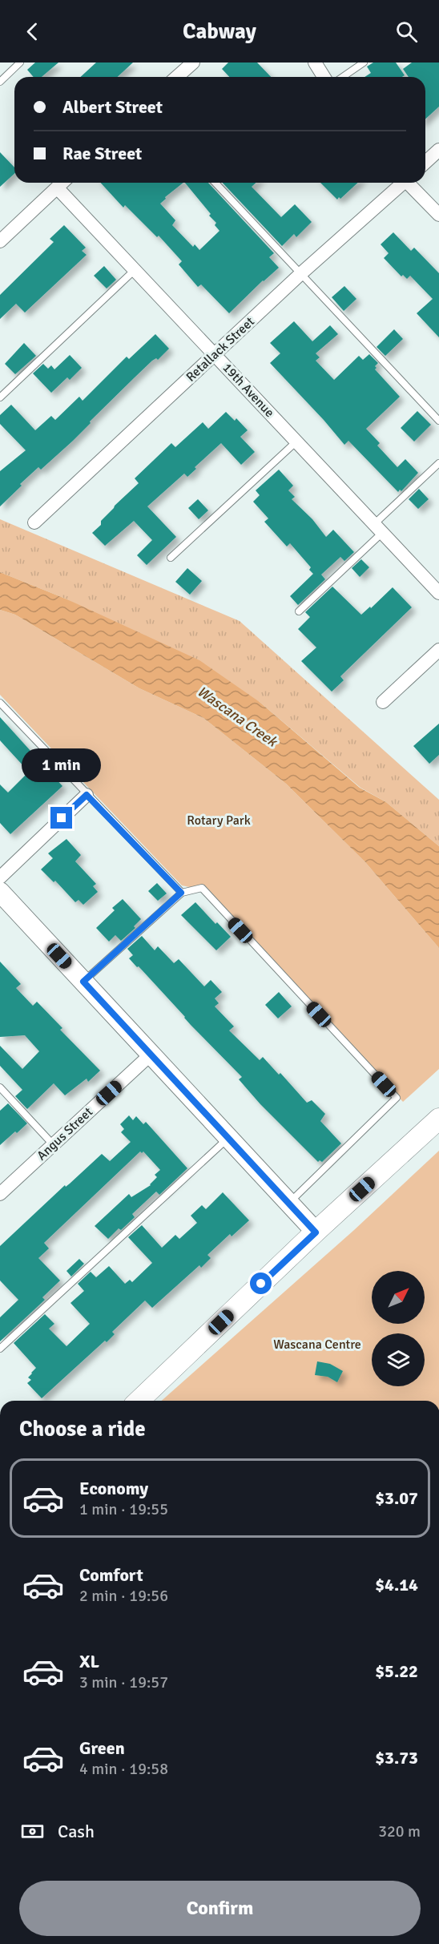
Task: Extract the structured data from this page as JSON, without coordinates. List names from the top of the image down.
{
  "streets": {
    "street": ["Retallack Street", "19th Avenue", "Angus Street"]
  },
  "crossings": [
    ["Retallack Street", "19th Avenue"]
  ],
  "water": ["Wascana Creek"],
  "parks": ["Rotary Park", "Wascana Centre"],
  "north": "top right",
  "page": {
    "header": "Cabway",
    "banner": ["Albert Street", "Rae Street"],
    "bubble": "1 min",
    "heading": "Choose a ride",
    "list": [
      {
        "name": "Economy",
        "note": "1 min · 19:55",
        "value": "$3.07"
      },
      {
        "name": "Comfort",
        "note": "2 min · 19:56",
        "value": "$4.14"
      },
      {
        "name": "XL",
        "note": "3 min · 19:57",
        "value": "$5.22"
      },
      {
        "name": "Green",
        "note": "4 min · 19:58",
        "value": "$3.73"
      }
    ],
    "pay": ["Cash", "320 m"],
    "buttons": "Confirm"
  }
}
